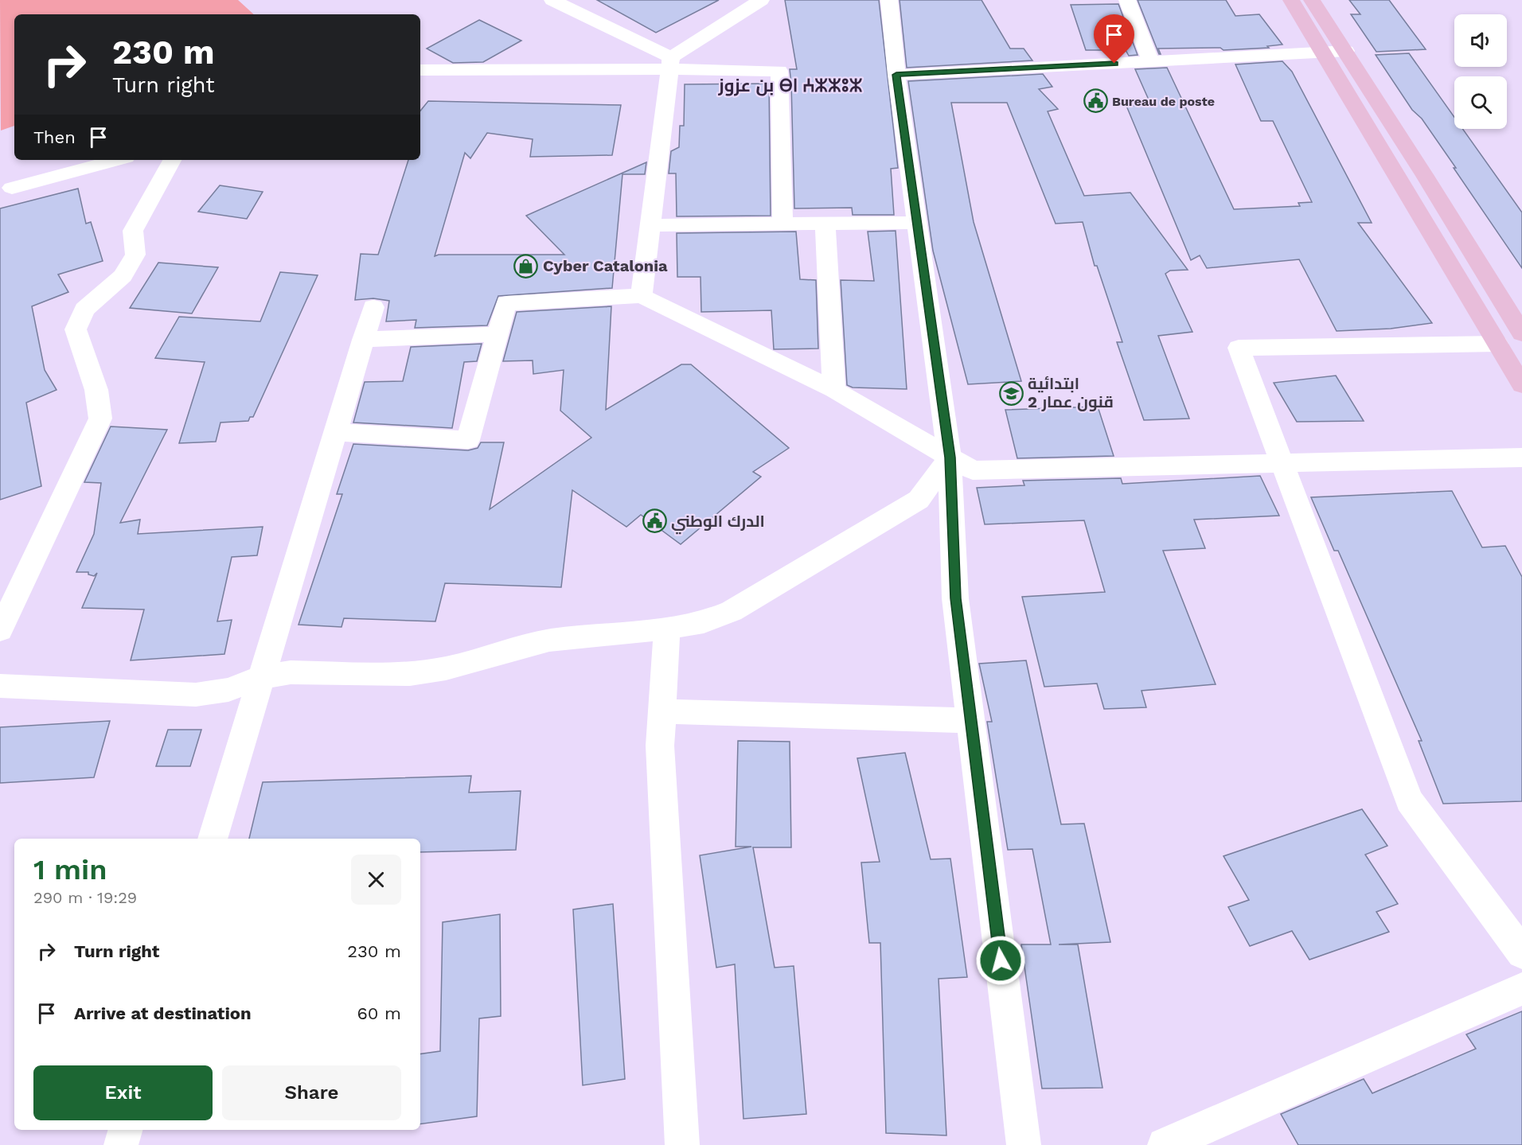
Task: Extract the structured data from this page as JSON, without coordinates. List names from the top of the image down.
{
  "districts": ["بن عزوز ⴱⵏ ⵄⵣⵣⵓⵣ"],
  "places": {
    "public building": ["Bureau de poste", "الدرك الوطني"],
    "shop": ["Cyber Catalonia"],
    "school or university": ["ابتدائية قنون عمار 2"]
  },
  "page": {
    "turn": ["230 m", "Turn right"],
    "then": "Then",
    "heading": ["1 min", "290 m · 19:29"],
    "list": [
      {
        "name": "Turn right",
        "value": "230 m"
      },
      {
        "name": "Arrive at destination",
        "value": "60 m"
      }
    ],
    "buttons": ["Exit", "Share"]
  }
}
